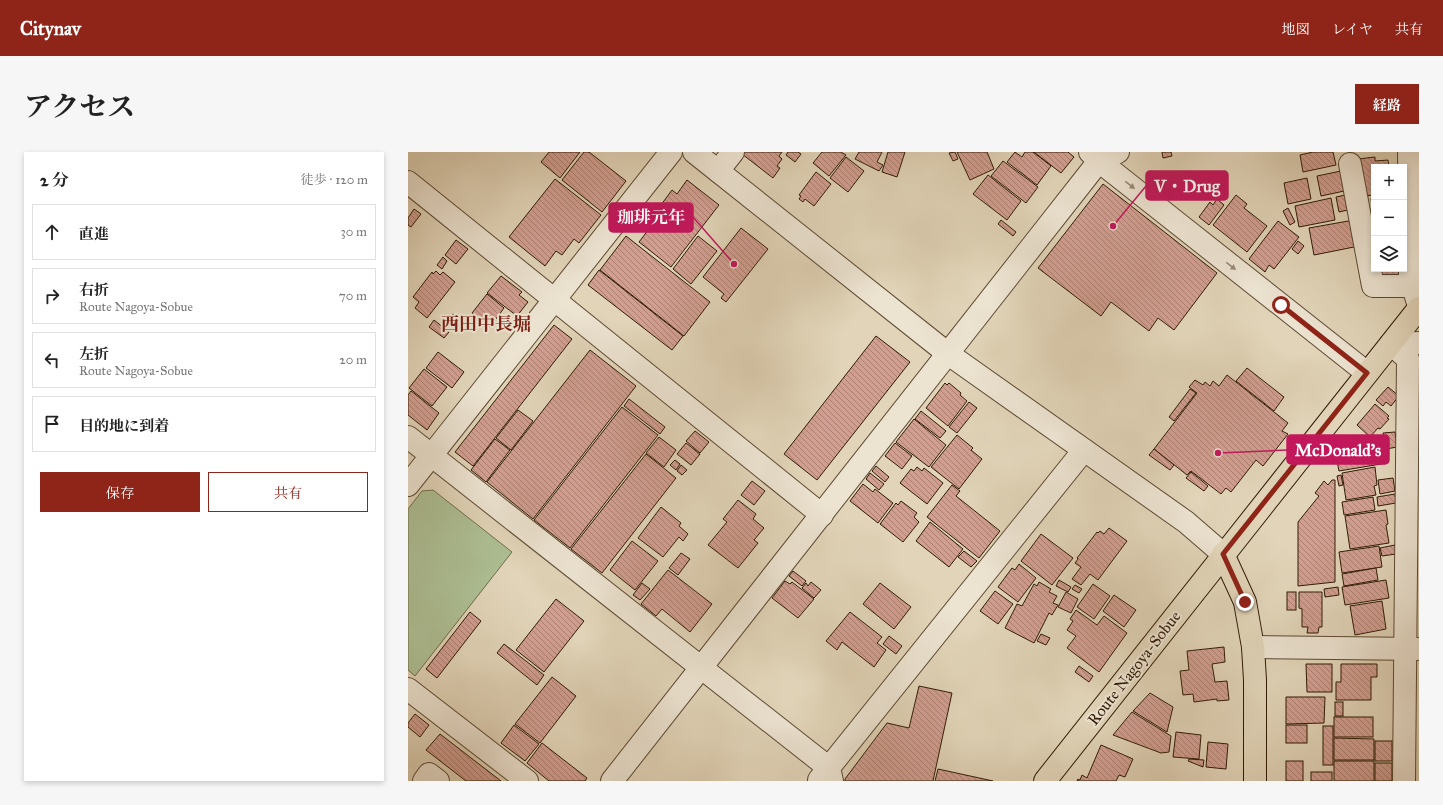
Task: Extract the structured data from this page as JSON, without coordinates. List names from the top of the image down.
{
  "streets": {
    "main road": ["Route Nagoya-Sobue"]
  },
  "districts": ["西田中長堀"],
  "places": ["V・Drug", "珈琲元年", "McDonald's"],
  "page": {
    "header": "Citynav",
    "nav": ["地図", "レイヤ", "共有"],
    "title": "アクセス",
    "buttons": [
      "経路",
      ["保存", "共有"]
    ],
    "heading": ["2 分", "徒歩 · 120 m"],
    "map_buttons": ["+", "−"],
    "list": [
      ["直進", "30 m"],
      ["右折", "Route Nagoya-Sobue", "70 m"],
      ["左折", "Route Nagoya-Sobue", "20 m"],
      "目的地に到着"
    ]
  }
}
